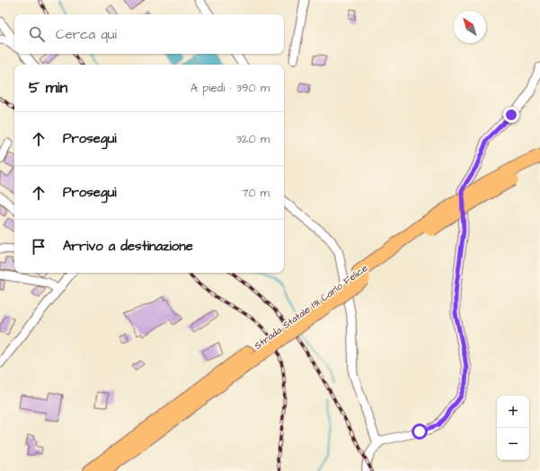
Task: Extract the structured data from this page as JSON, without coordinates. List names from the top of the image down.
{
  "streets": {
    "highway": ["Strada Statale 131 Carlo Felice"]
  },
  "north": "top left",
  "page": {
    "search": "Cerca qui",
    "heading": ["5 min", "A piedi · 390 m"],
    "list": [
      ["Prosegui", "320 m"],
      ["Prosegui", "70 m"],
      "Arrivo a destinazione"
    ],
    "map_buttons": ["+", "−"]
  }
}
